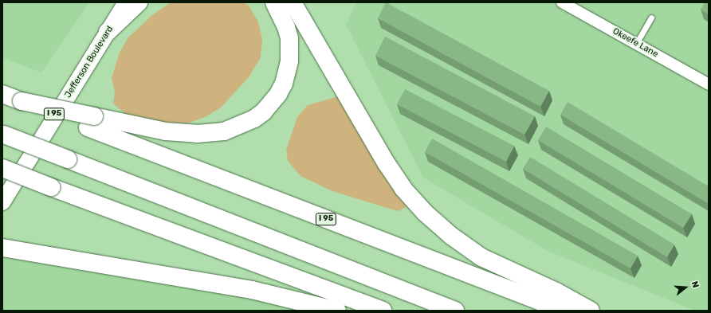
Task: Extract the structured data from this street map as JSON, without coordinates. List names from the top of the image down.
{
  "streets": {
    "highway": ["I 95"],
    "main road": ["Jefferson Boulevard"],
    "street": ["Okeefe Lane"]
  },
  "north": "right"
}
